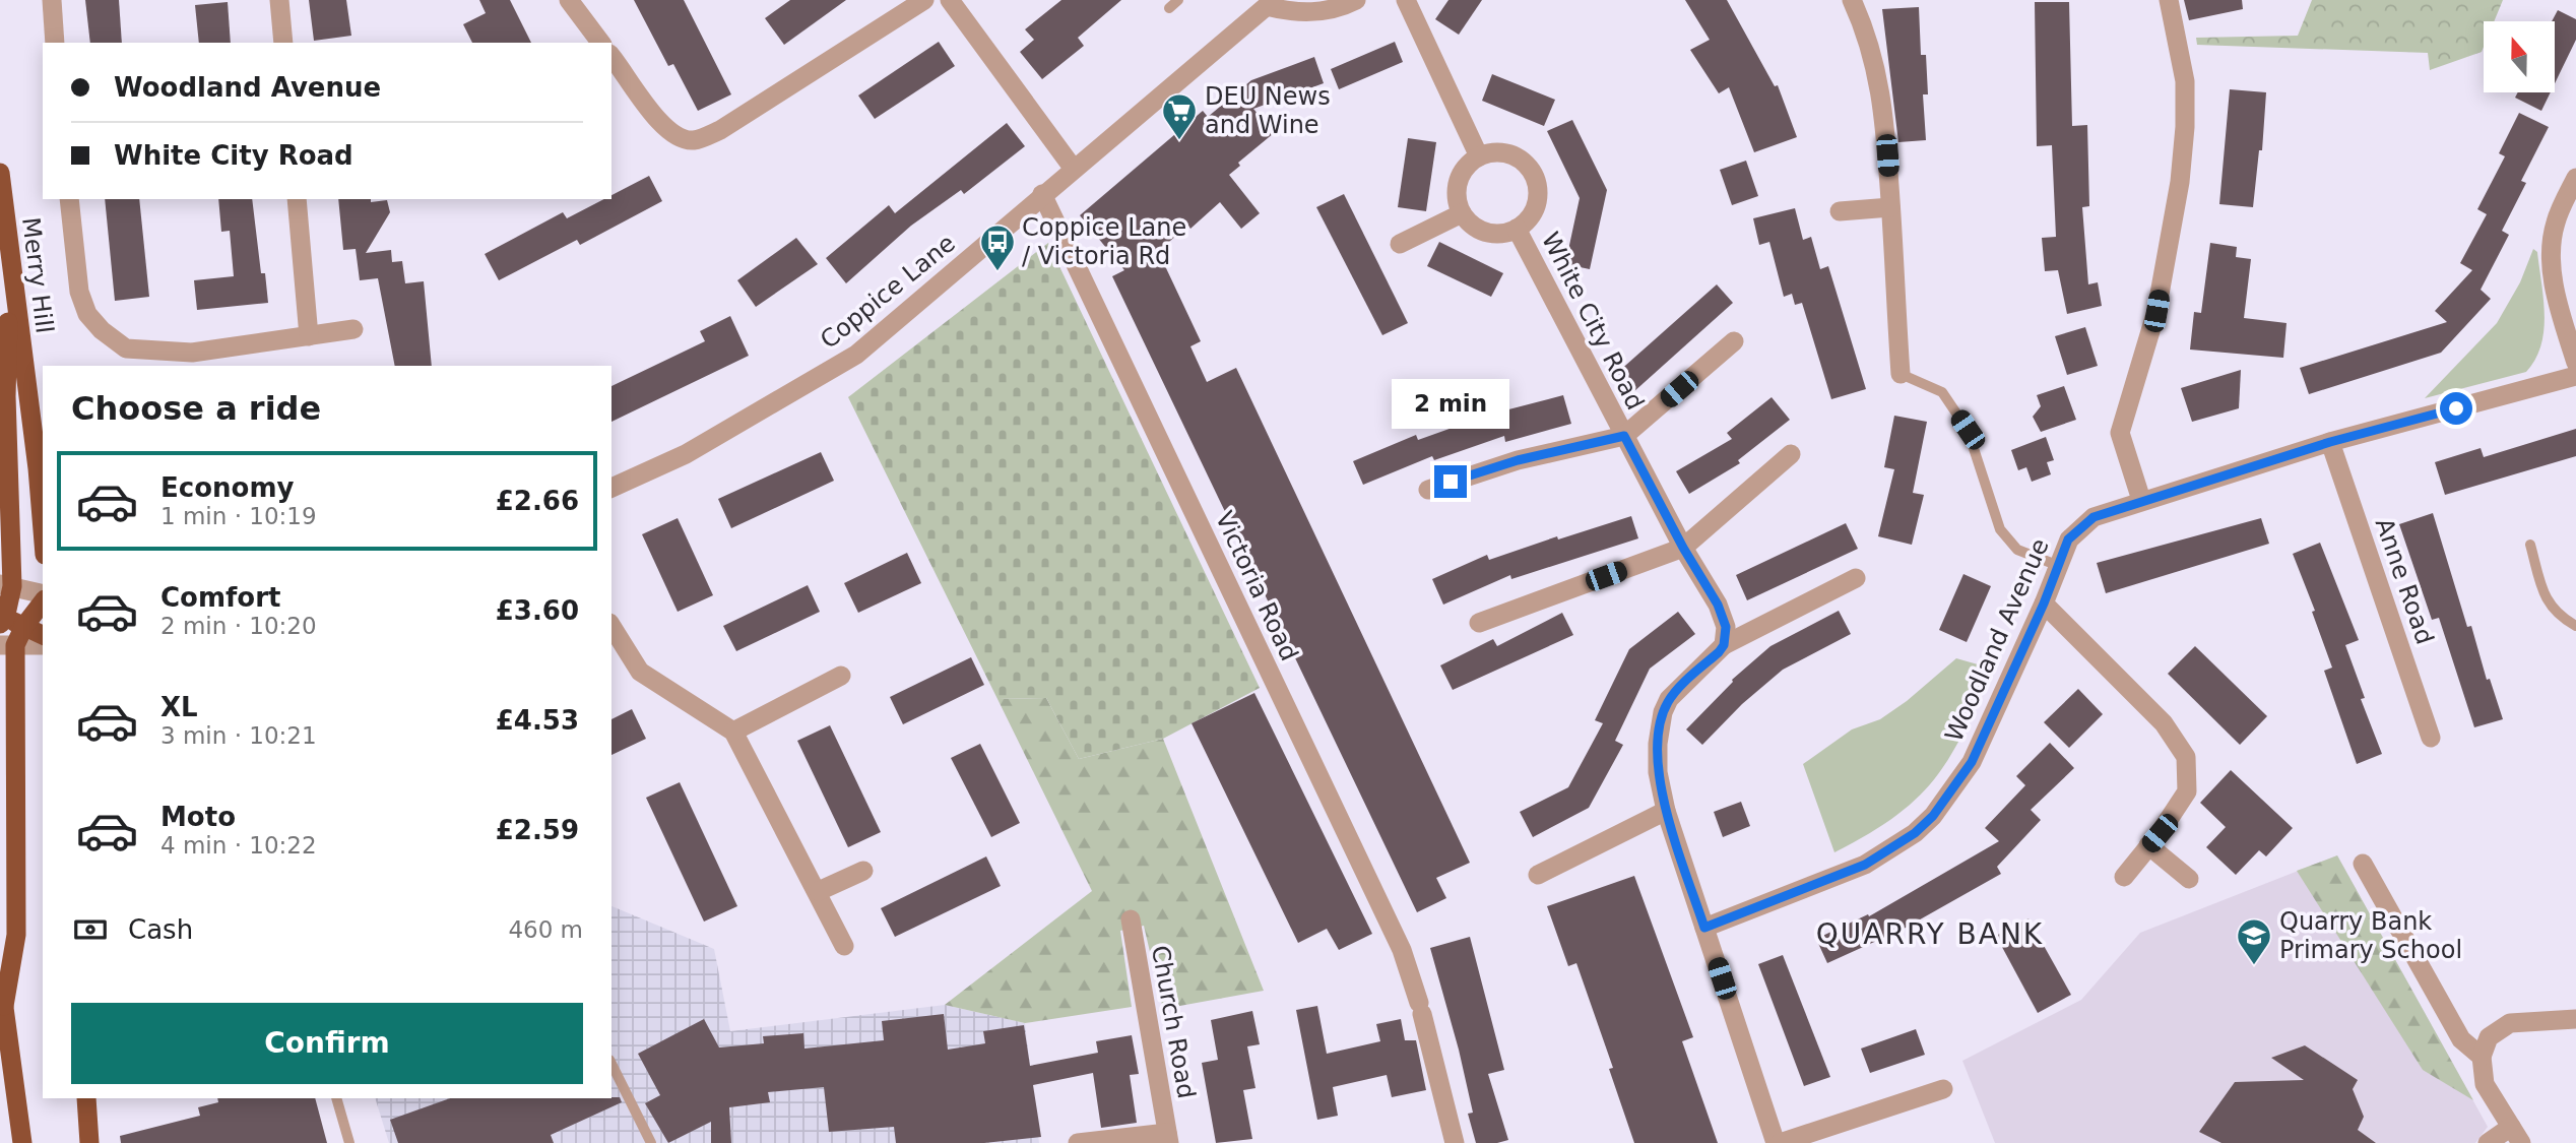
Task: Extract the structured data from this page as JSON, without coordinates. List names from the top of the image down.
{
  "streets": {
    "highway": ["Merry Hill"],
    "street": [
      "Coppice Lane",
      "White City Road",
      "Anne Road",
      "Victoria Road",
      "Woodland Avenue",
      "Church Road"
    ]
  },
  "crossings": [
    ["Coppice Lane", "Victoria Road"],
    ["Anne Road", "Woodland Avenue"]
  ],
  "districts": ["QUARRY BANK"],
  "places": {
    "supermarket": ["DEU News and Wine"],
    "bus stop": ["Coppice Lane / Victoria Rd"],
    "school or university": ["Quarry Bank Primary School"]
  },
  "north": "top",
  "page": {
    "banner": ["Woodland Avenue", "White City Road"],
    "heading": "Choose a ride",
    "bubble": "2 min",
    "list": [
      {
        "name": "Economy",
        "note": "1 min · 10:19",
        "value": "£2.66"
      },
      {
        "name": "Comfort",
        "note": "2 min · 10:20",
        "value": "£3.60"
      },
      {
        "name": "XL",
        "note": "3 min · 10:21",
        "value": "£4.53"
      },
      {
        "name": "Moto",
        "note": "4 min · 10:22",
        "value": "£2.59"
      }
    ],
    "pay": ["Cash", "460 m"],
    "buttons": "Confirm"
  }
}
